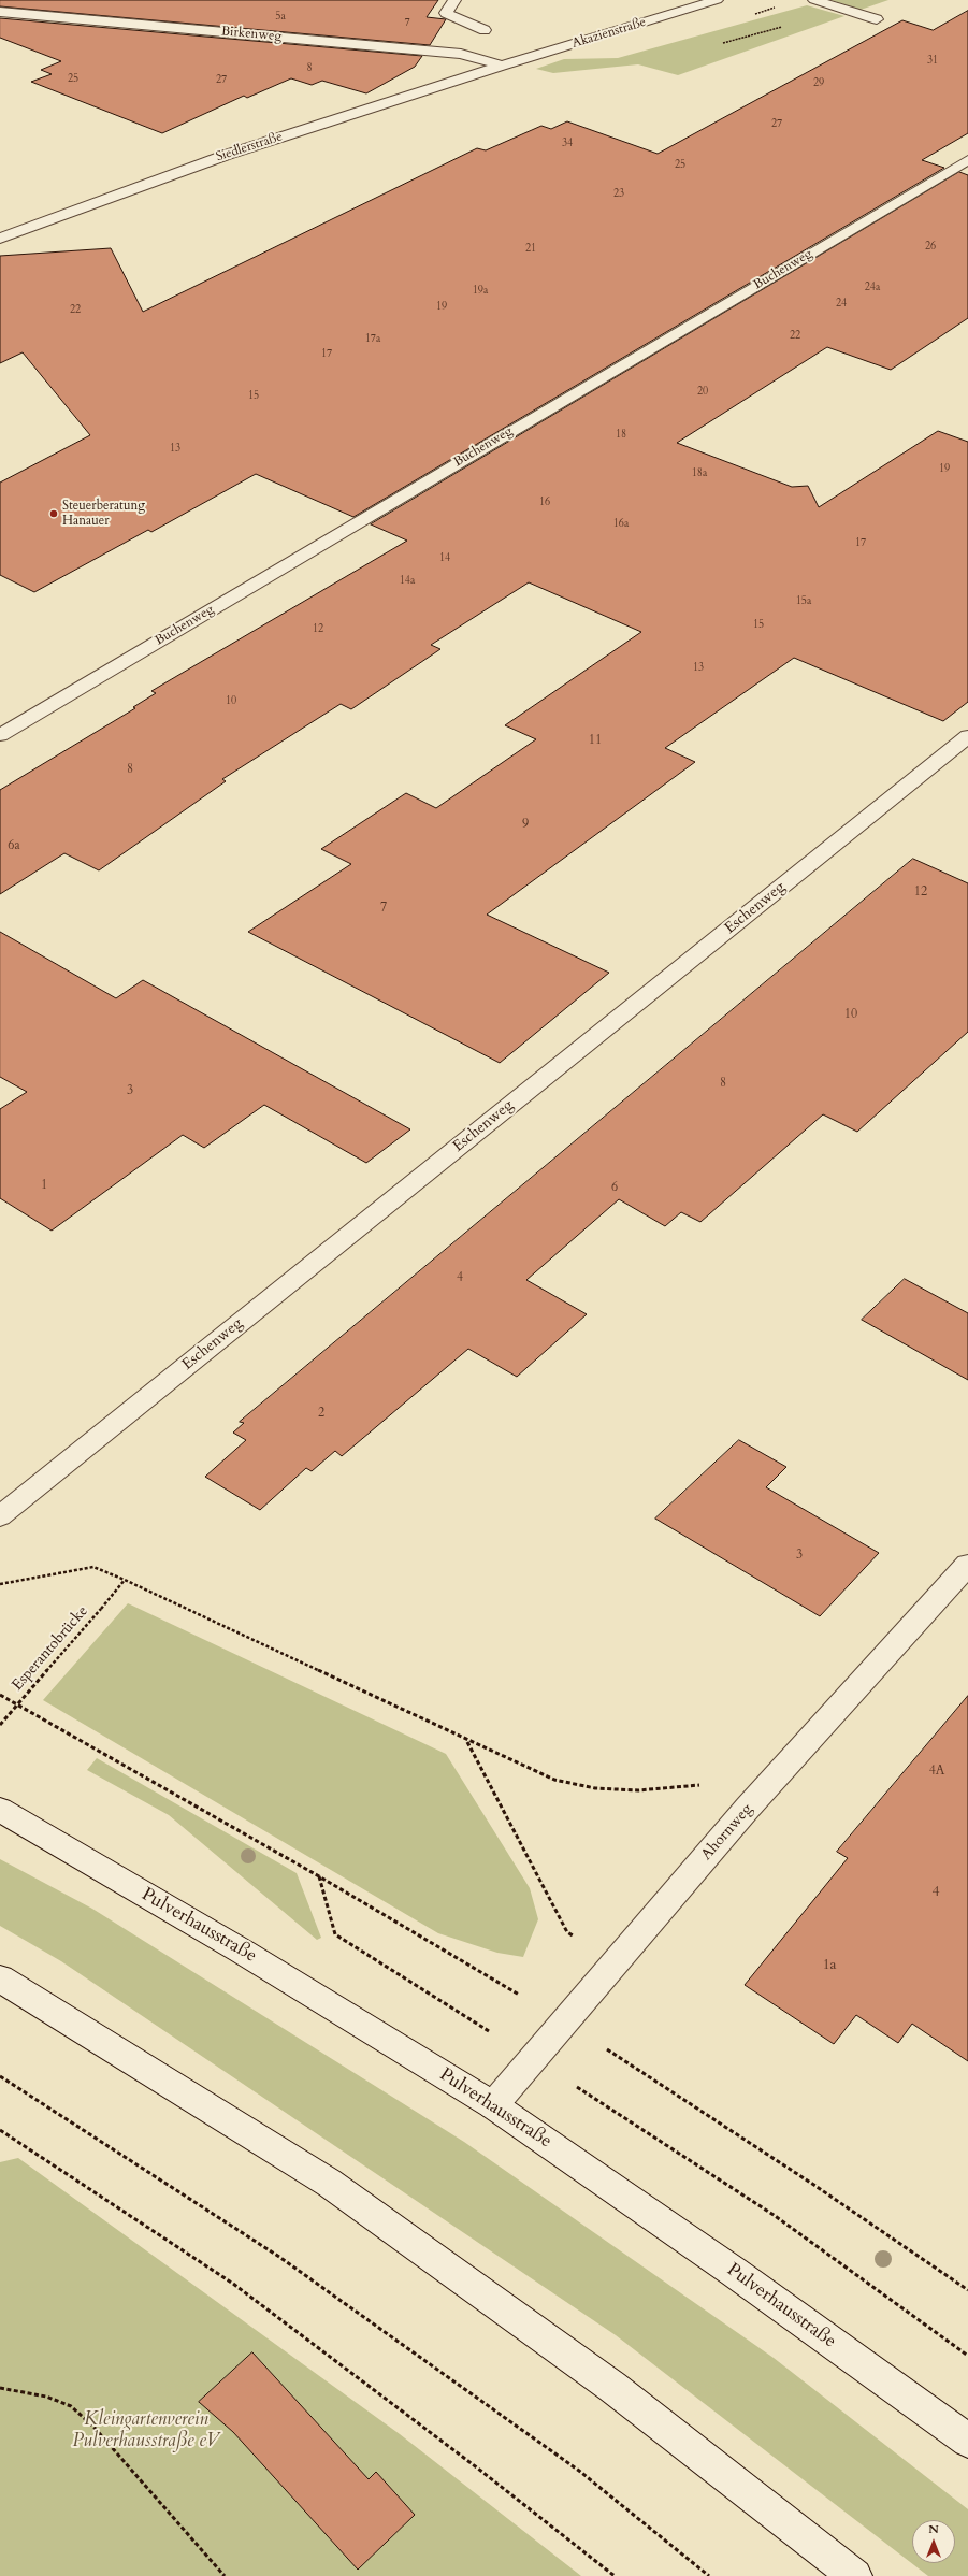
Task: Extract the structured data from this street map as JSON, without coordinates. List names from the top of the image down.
{
  "streets": {
    "street": [
      "Akazienstraße",
      "Birkenweg",
      "Siedlerstraße",
      "Buchenweg",
      "Eschenweg",
      "Ahornweg",
      "Pulverhausstraße"
    ],
    "path": ["Esperantobrücke"]
  },
  "crossings": [
    ["Akazienstraße", "Birkenweg"],
    ["Akazienstraße", "Siedlerstraße"],
    ["Birkenweg", "Siedlerstraße"],
    ["Ahornweg", "Pulverhausstraße"]
  ],
  "parks": ["Kleingartenverein Pulverhausstraße eV"],
  "places": ["Steuerberatung Hanauer"],
  "house_numbers": [
    "5a",
    "7",
    "31",
    "8",
    "25",
    "27",
    "29",
    "27",
    "34",
    "25",
    "23",
    "26",
    "21",
    "24a",
    "19a",
    "24",
    "19",
    "22",
    "22",
    "17a",
    "17",
    "20",
    "15",
    "18",
    "13",
    "19",
    "18a",
    "16",
    "16a",
    "17",
    "14",
    "14a",
    "15a",
    "15",
    "12",
    "13",
    "10",
    "11",
    "8",
    "9",
    "6a",
    "12",
    "7",
    "10",
    "8",
    "3",
    "1",
    "6",
    "4",
    "2",
    "3",
    "4A",
    "4",
    "1a"
  ],
  "north": "top"
}
